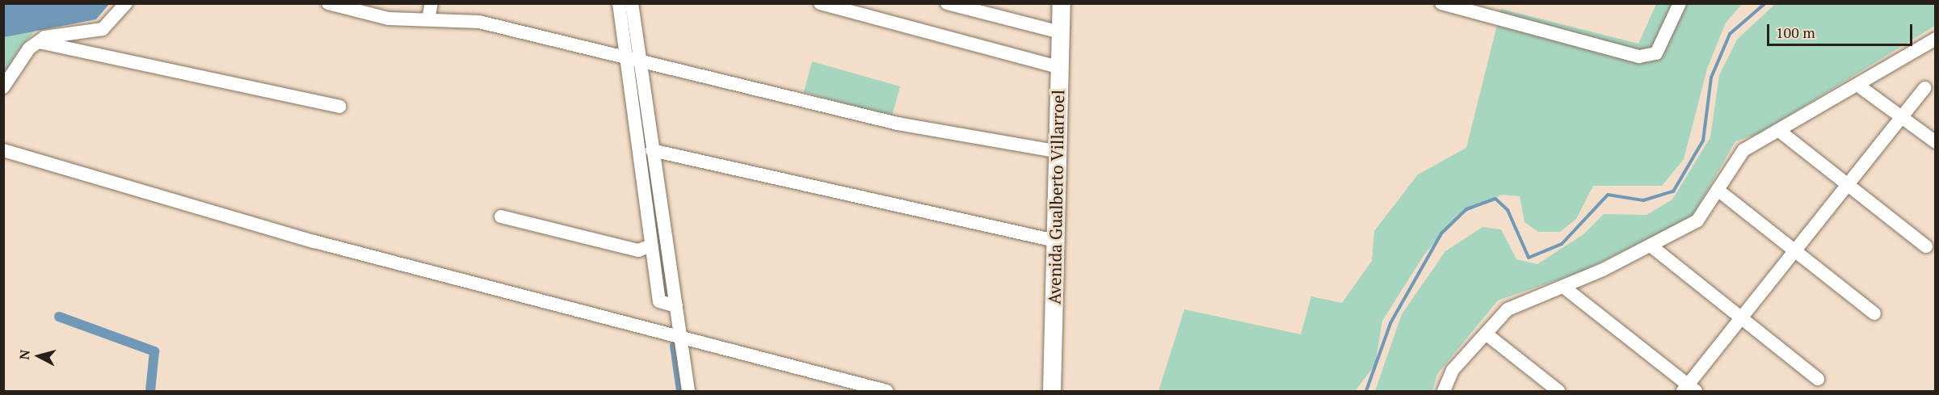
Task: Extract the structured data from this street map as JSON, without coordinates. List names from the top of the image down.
{
  "streets": {
    "main road": ["Avenida Gualberto Villarroel"]
  },
  "scale_bar": "100 m",
  "north": "left"
}
